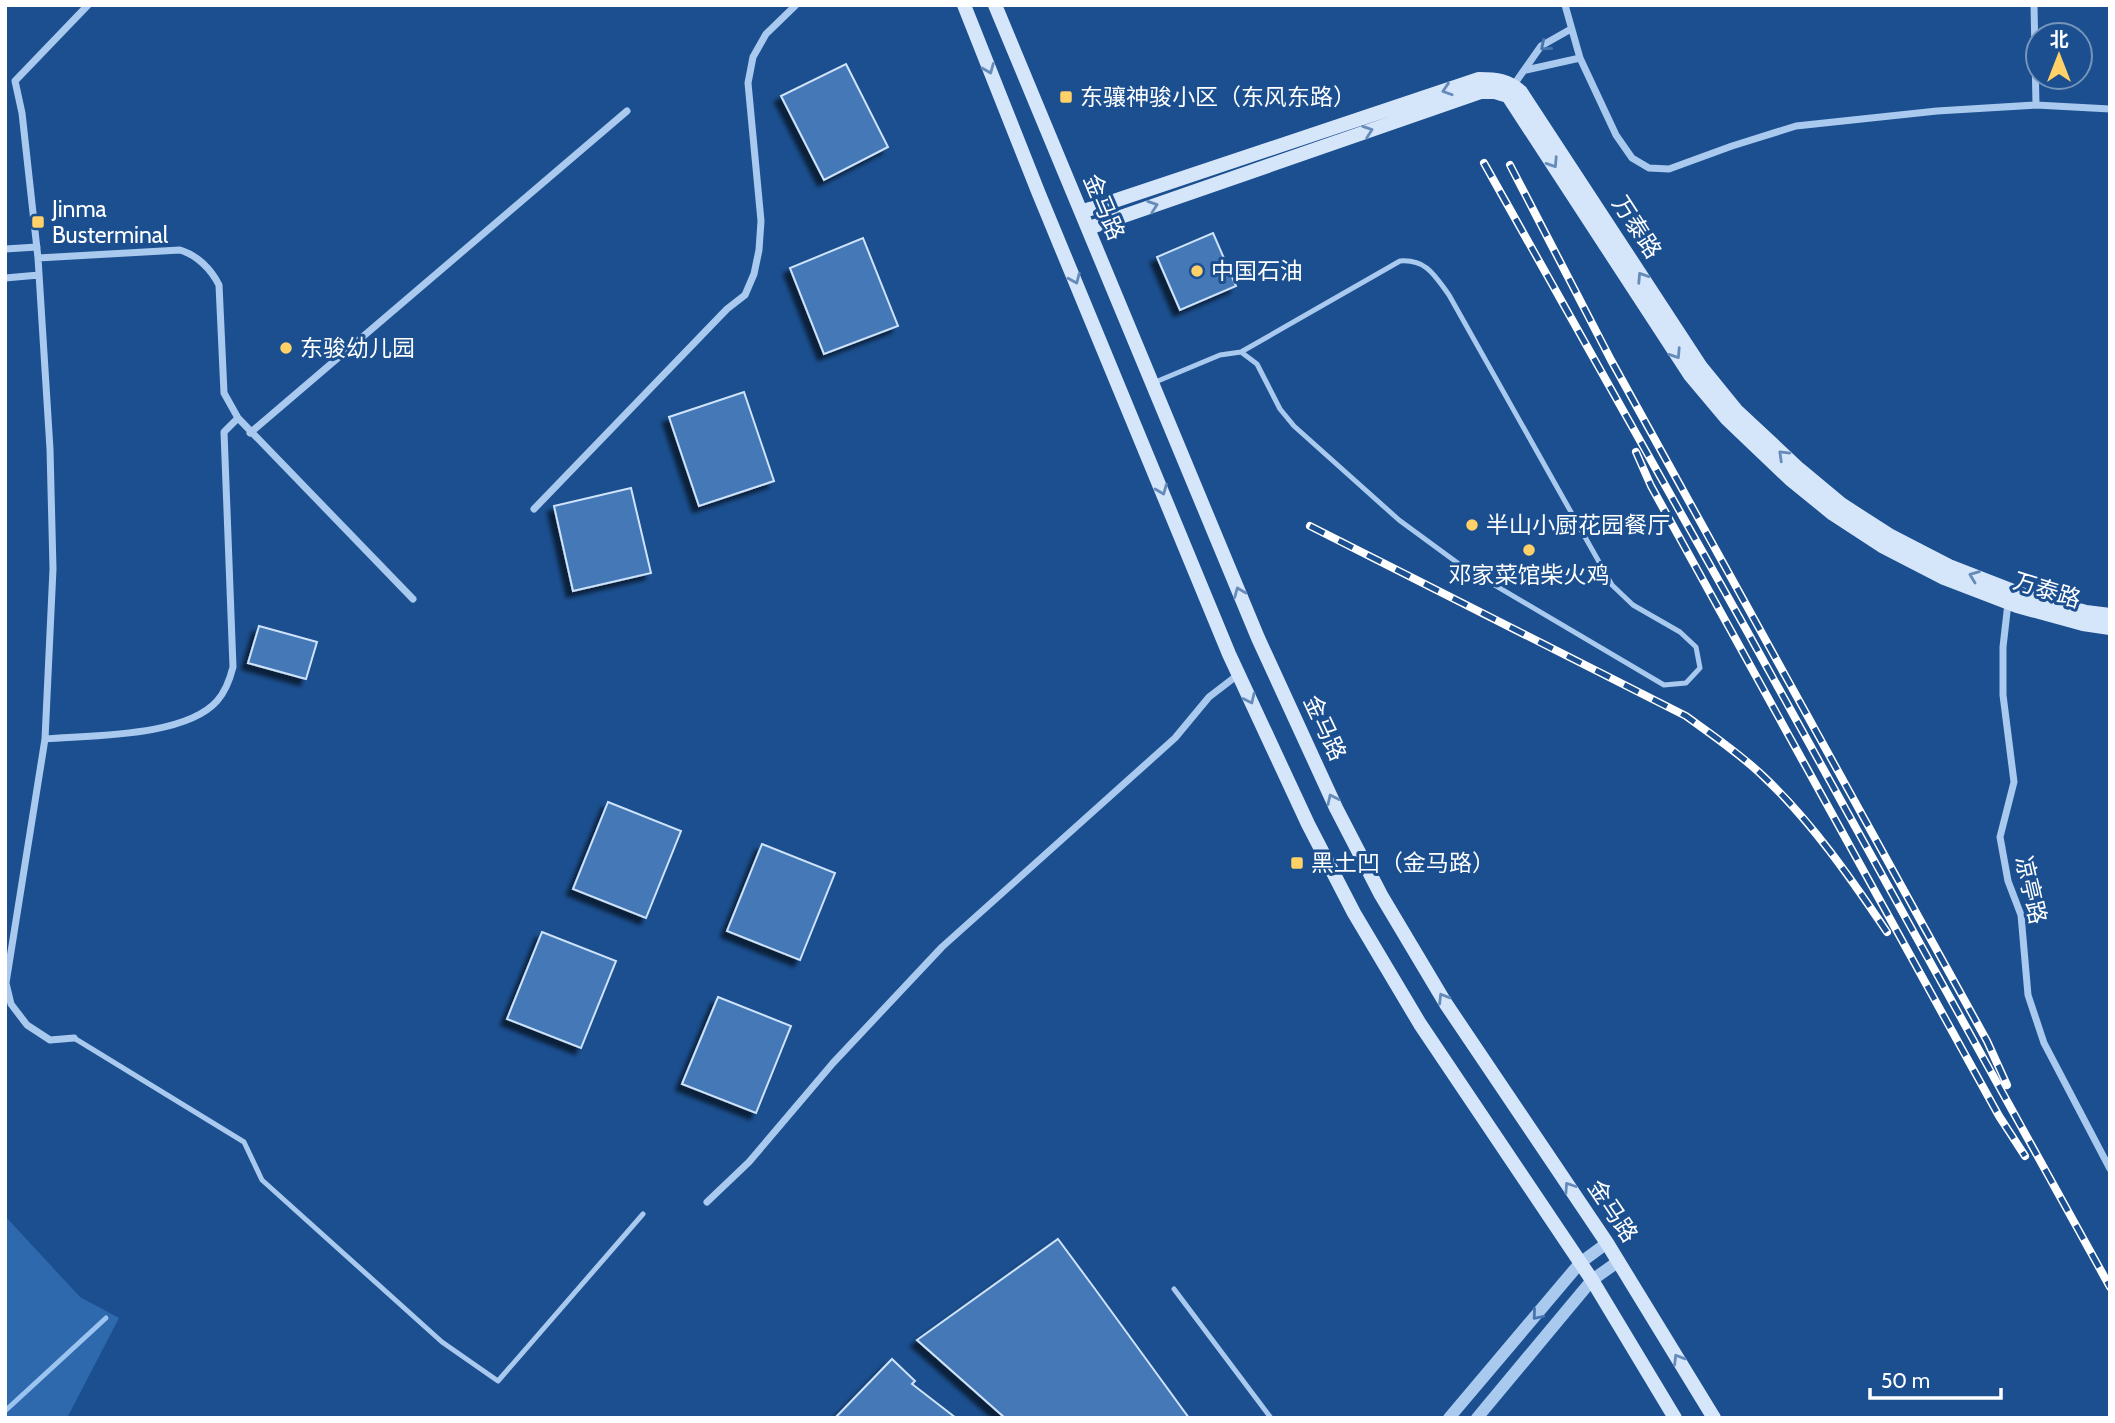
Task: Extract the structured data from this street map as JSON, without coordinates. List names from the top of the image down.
{
  "streets": {
    "main road": ["金马路", "万泰路"],
    "street": ["凉亭路"]
  },
  "crossings": [
    ["万泰路", "凉亭路"]
  ],
  "places": {
    "transit": ["东骧神骏小区（东风东路）", "Jinma Busterminal", "黑土凹（金马路）"],
    "other": [
      "中国石油",
      "东骏幼儿园",
      "半山小厨花园餐厅",
      "邓家菜馆柴火鸡"
    ]
  },
  "scale_bar": "50 m",
  "north": "top"
}
